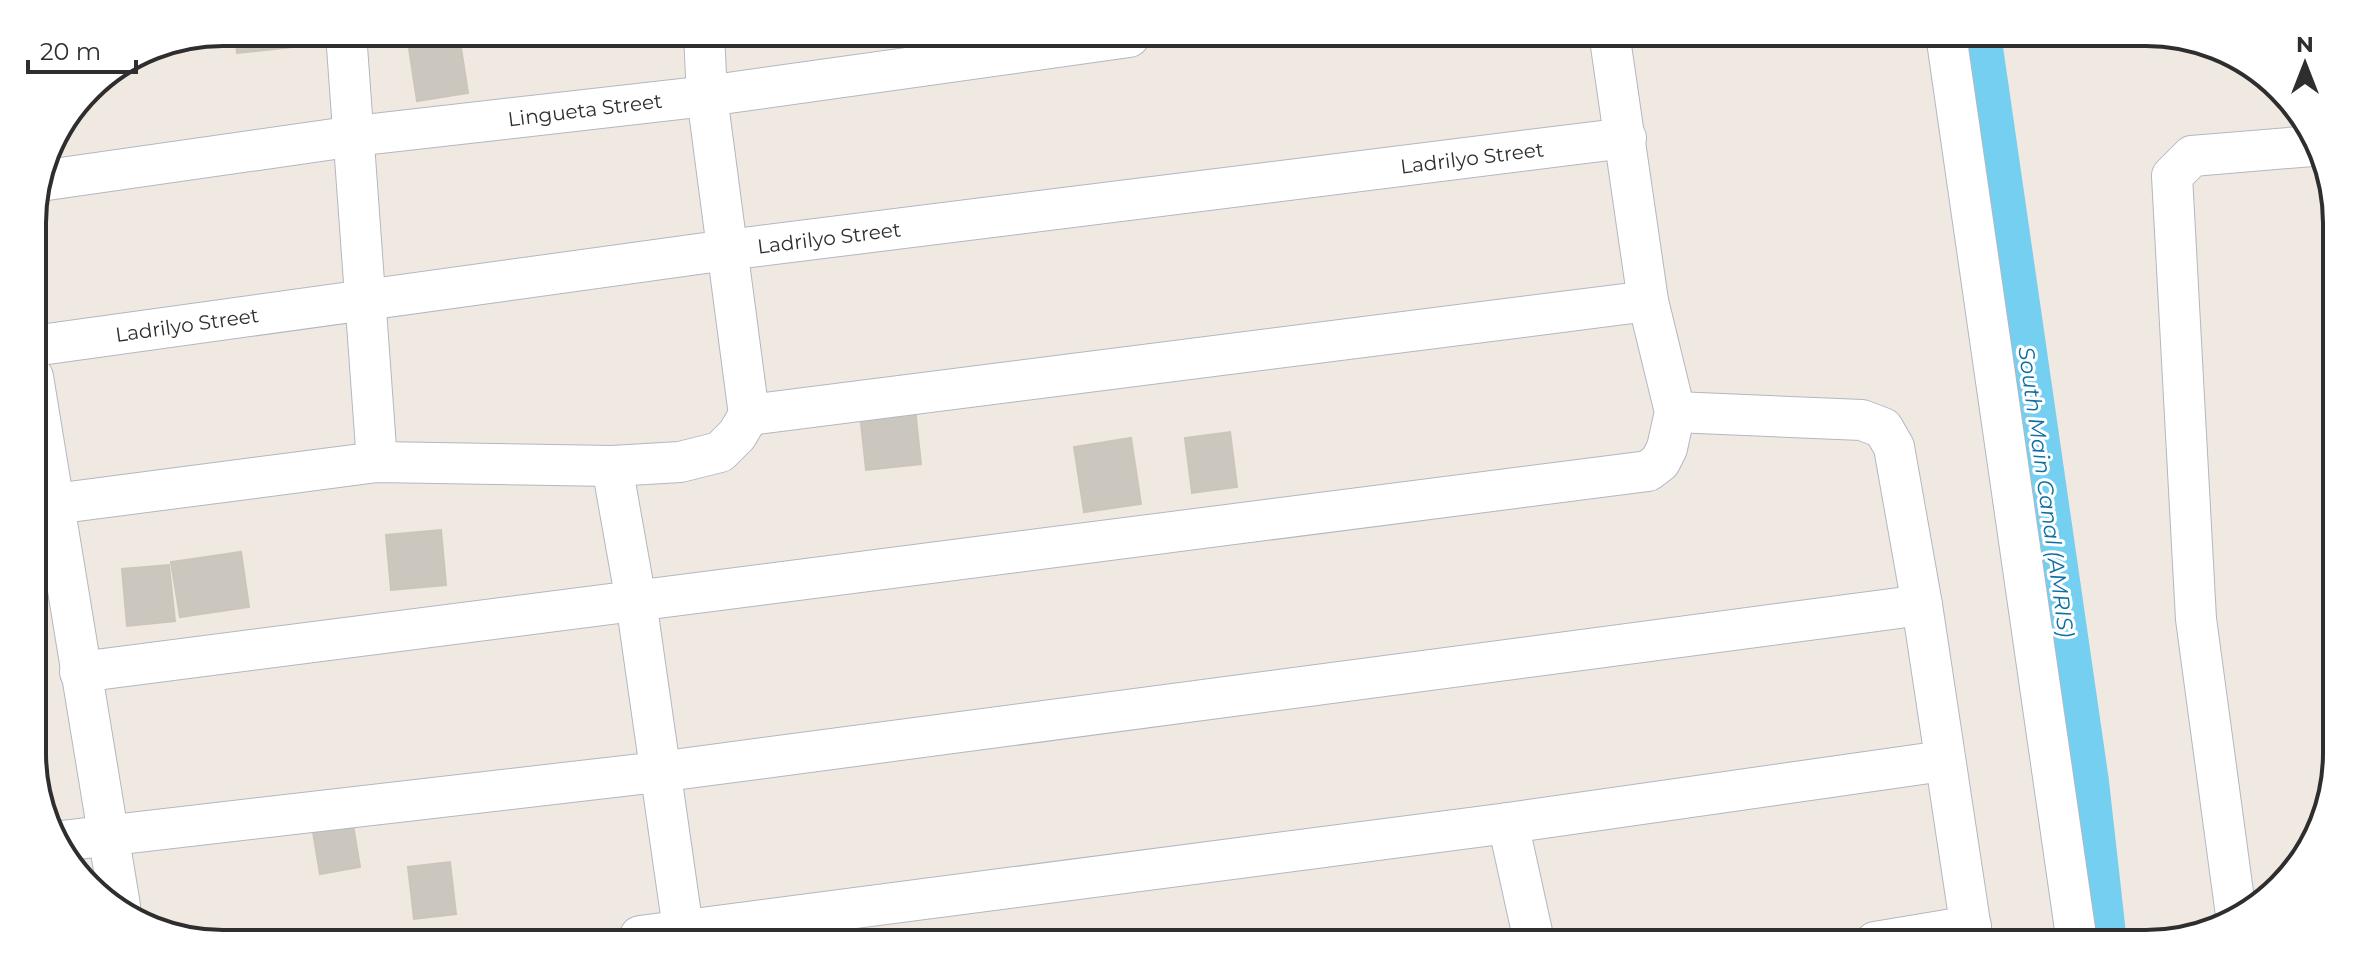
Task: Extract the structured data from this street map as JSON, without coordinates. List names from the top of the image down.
{
  "streets": {
    "street": ["Lingueta Street", "Ladrilyo Street"]
  },
  "water": ["South Main Canal (AMRIS)"],
  "scale_bar": "20 m",
  "north": "top"
}
